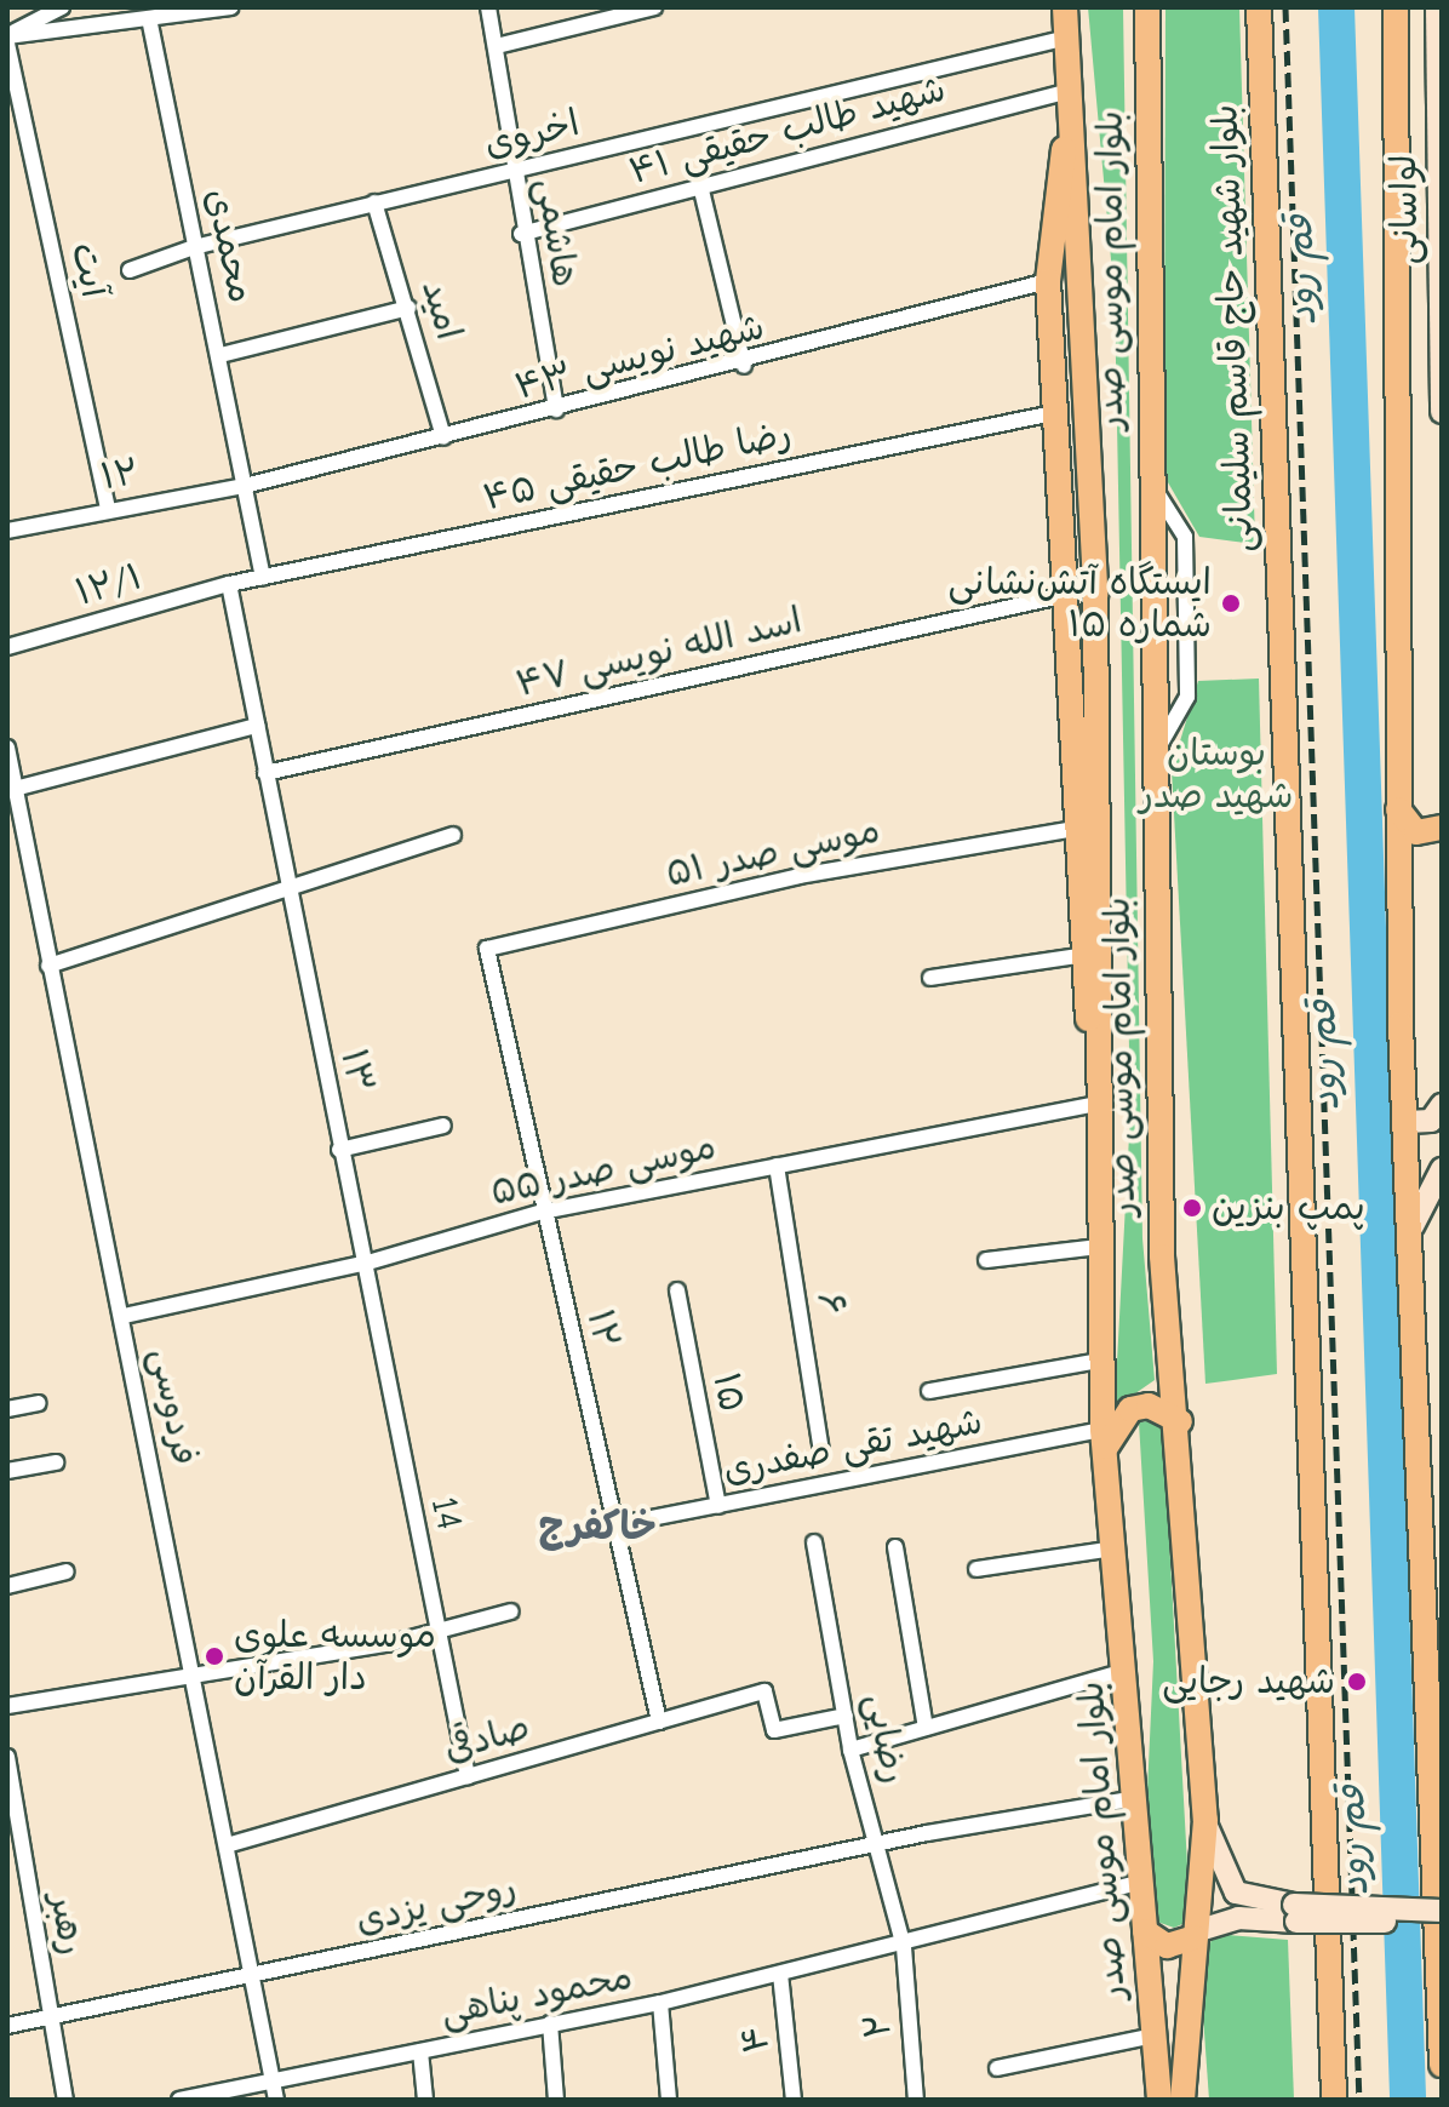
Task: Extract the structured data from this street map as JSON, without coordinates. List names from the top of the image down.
{
  "streets": {
    "main road": ["لواسانی", "بلوار امام موسی صدر", "بلوار شهید حاج قاسم سلیمانی"],
    "street": [
      "۴۱ شهید طالب حقیقی",
      "اخروی",
      "هاشمی",
      "محمدی",
      "آیت",
      "امید",
      "۴۳ شهید نویسی",
      "۴۵ رضا طالب حقیقی",
      "۱۲",
      "۱۲/۱",
      "۴۷ اسد الله نویسی",
      "موسی صدر ۵۱",
      "۱۳",
      "موسی صدر ۵۵",
      "۶",
      "۱۵",
      "فردوسی",
      "شهید تقی صفدری",
      "14",
      "صادقی",
      "رضایی",
      "روحی یزدی",
      "رهبر",
      "محمود پناهی",
      "۲",
      "۴"
    ]
  },
  "crossings": [
    ["۴۱ شهید طالب حقیقی", "هاشمی"],
    ["۴۱ شهید طالب حقیقی", "بلوار امام موسی صدر"],
    ["اخروی", "هاشمی"],
    ["اخروی", "محمدی"],
    ["اخروی", "بلوار امام موسی صدر"],
    ["اخروی", "امید"],
    ["هاشمی", "۴۳ شهید نویسی"],
    ["محمدی", "۴۳ شهید نویسی"],
    ["محمدی", "۴۵ رضا طالب حقیقی"],
    ["محمدی", "۱۲"],
    ["آیت", "۱۲"],
    ["بلوار امام موسی صدر", "موسی صدر ۵۵"],
    ["بلوار امام موسی صدر", "شهید تقی صفدری"],
    ["بلوار امام موسی صدر", "روحی یزدی"],
    ["بلوار امام موسی صدر", "محمود پناهی"],
    ["امید", "۴۳ شهید نویسی"],
    ["۴۳ شهید نویسی", "۱۲"],
    ["۴۵ رضا طالب حقیقی", "۱۲/۱"],
    ["۴۵ رضا طالب حقیقی", "۱۳"],
    ["۱۲", "موسی صدر ۵۱"],
    ["۱۲", "موسی صدر ۵۵"],
    ["۱۲", "شهید تقی صفدری"],
    ["۱۲", "صادقی"],
    ["۱۲/۱", "۱۳"],
    ["۴۷ اسد الله نویسی", "۱۳"],
    ["۱۳", "موسی صدر ۵۵"],
    ["۱۳", "14"],
    ["موسی صدر ۵۵", "۶"],
    ["موسی صدر ۵۵", "فردوسی"],
    ["موسی صدر ۵۵", "14"],
    ["۱۵", "شهید تقی صفدری"],
    ["فردوسی", "صادقی"],
    ["فردوسی", "روحی یزدی"],
    ["فردوسی", "محمود پناهی"],
    ["14", "صادقی"],
    ["صادقی", "رضایی"],
    ["رضایی", "روحی یزدی"],
    ["رضایی", "محمود پناهی"],
    ["رضایی", "۲"],
    ["روحی یزدی", "رهبر"],
    ["محمود پناهی", "۲"],
    ["محمود پناهی", "۴"]
  ],
  "districts": ["خاکفرج"],
  "water": ["قم رود"],
  "parks": ["بوستان شهید صدر"],
  "places": [
    "ایستگاه آتش‌نشانی شماره ۱۵",
    "پمپ بنزین",
    "موسسه علوی دار القرآن",
    "شهید رجایی"
  ]
}
